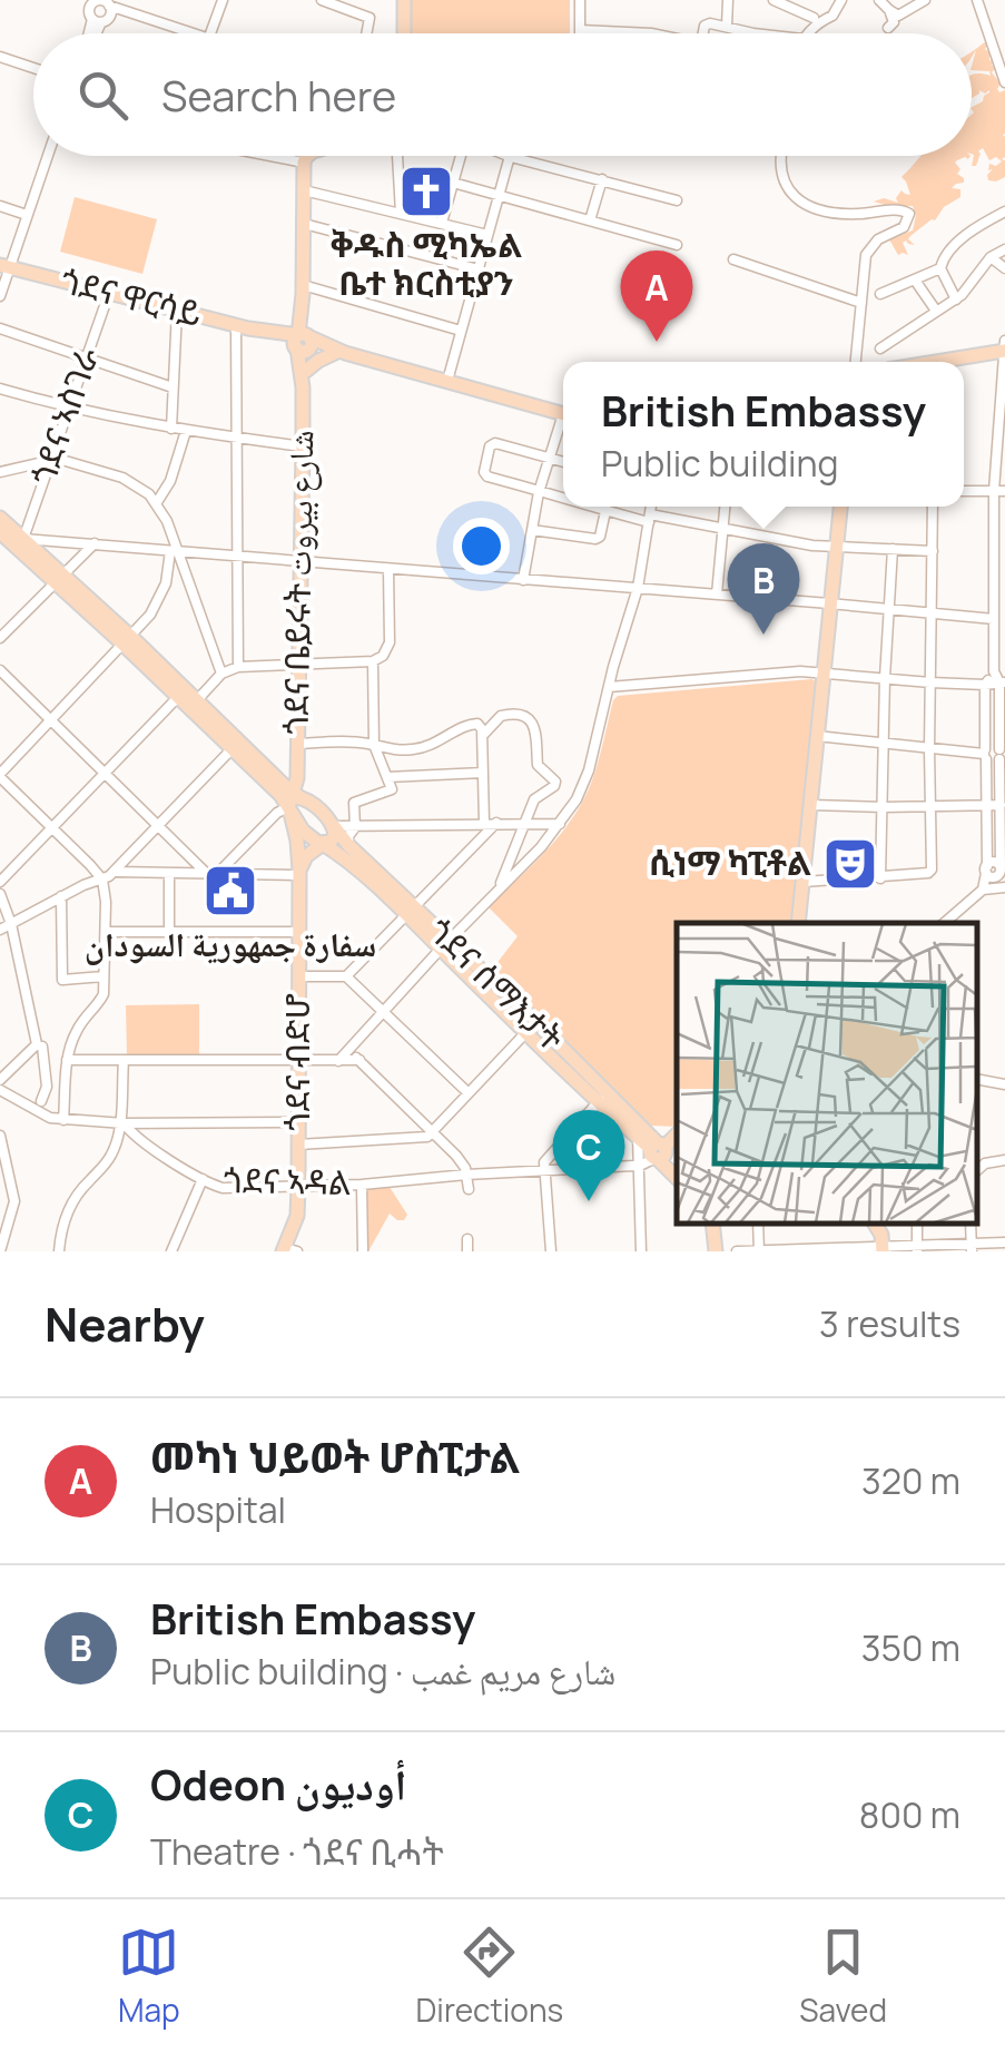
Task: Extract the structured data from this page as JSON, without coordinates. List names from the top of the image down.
{
  "streets": {
    "main road": [
      "ጎደና ዋርሳይ",
      "ጎደና ቤይሩት شارع بيروت",
      "ጎደና ሰማእታት",
      "ጎደና ብድሆ"
    ],
    "street": ["ጎደና ኣስገራ", "ጎደና ኣዳል"]
  },
  "crossings": [
    ["ጎደና ዋርሳይ", "ጎደና ኣስገራ"],
    ["ጎደና ኣስገራ", "ጎደና ሰማእታት"],
    ["ጎደና ቤይሩት شارع بيروت", "ጎደና ሰማእታት"],
    ["ጎደና ቤይሩት شارع بيروت", "ጎደና ብድሆ"],
    ["ጎደና ብድሆ", "ጎደና ኣዳል"]
  ],
  "places": {
    "church": ["ቅዱስ ሚካኤል ቤተ ክርስቲያን"],
    "theatre": ["ሲነማ ካፒቶል"],
    "public building": ["سفارة جمهورية السودان"]
  },
  "page": {
    "search": "Search here",
    "pins": ["A", "B", "C"],
    "popup": ["British Embassy", "Public building"],
    "heading": ["Nearby", "3 results"],
    "list": [
      {
        "mark": "A",
        "name": "መካነ ህይወት ሆስፒታል",
        "note": "Hospital",
        "value": "320 m"
      },
      {
        "mark": "B",
        "name": "British Embassy",
        "note": "Public building · شارع مريم غمب",
        "value": "350 m"
      },
      {
        "mark": "C",
        "name": "Odeon أوديون",
        "note": "Theatre · ጎደና ቢሓት",
        "value": "800 m"
      }
    ],
    "nav": ["Map", "Directions", "Saved"]
  }
}
